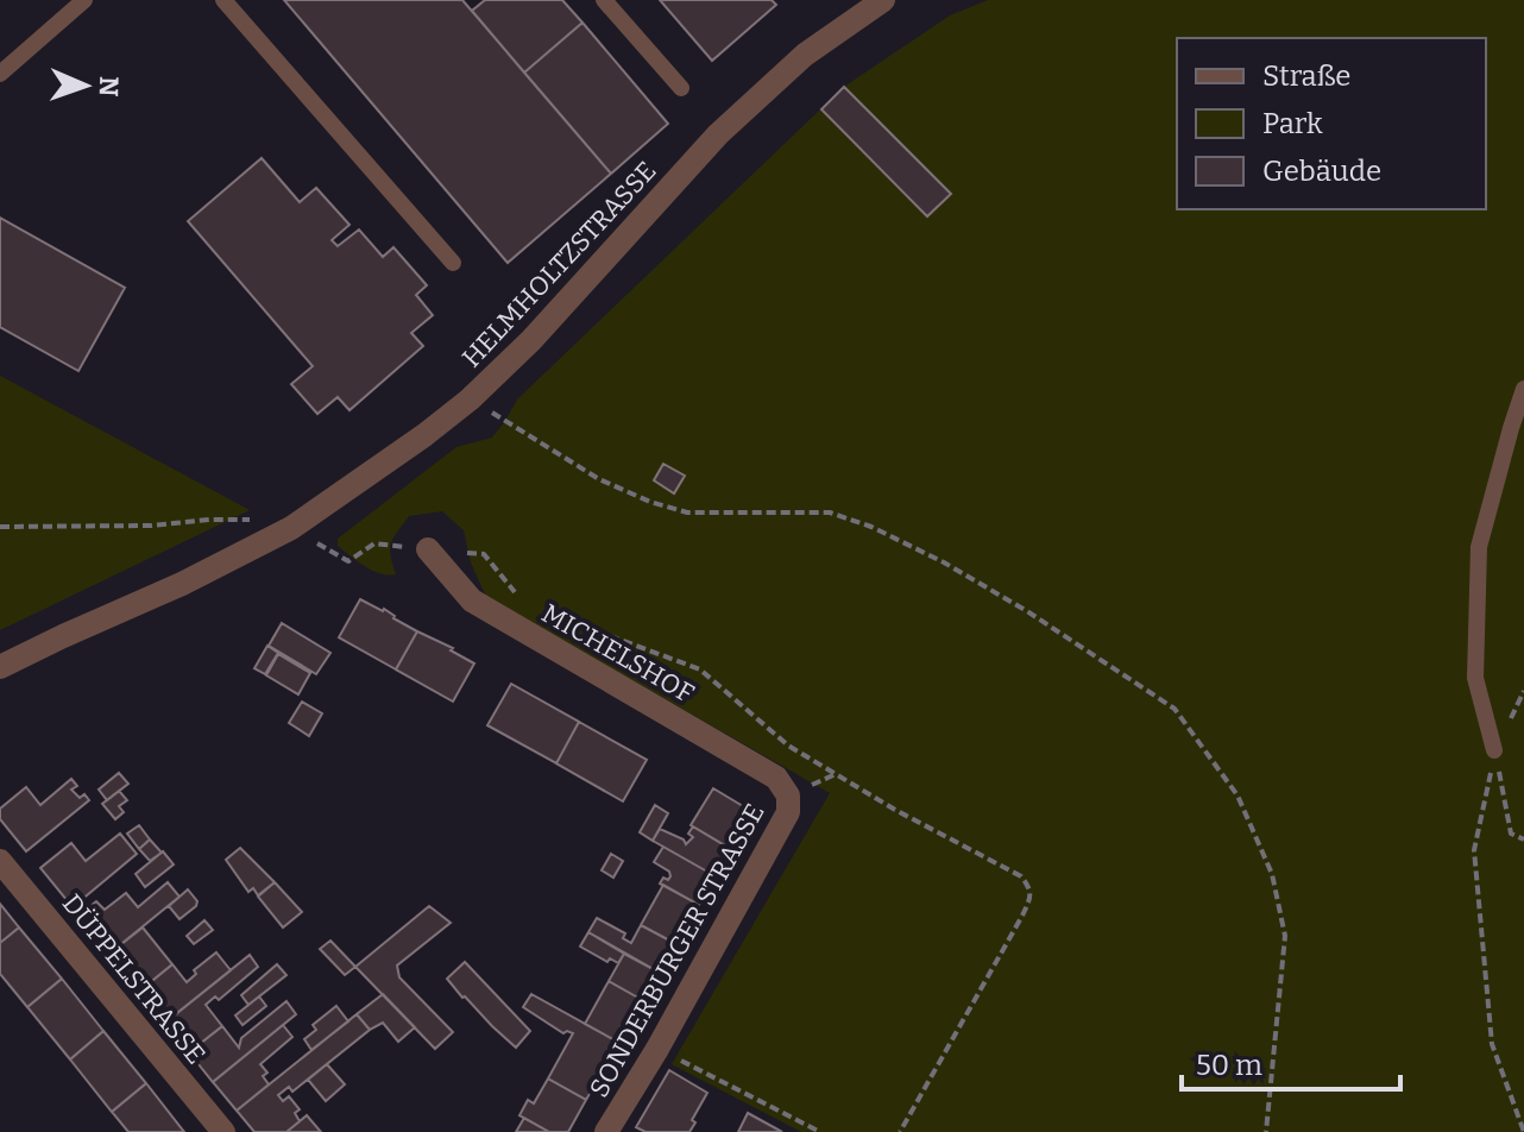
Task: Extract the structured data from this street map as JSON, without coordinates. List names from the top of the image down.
{
  "streets": {
    "street": [
      "HELMHOLTZSTRASSE",
      "MICHELSHOF",
      "SONDERBURGER STRASSE",
      "DÜPPELSTRASSE"
    ]
  },
  "crossings": [
    ["MICHELSHOF", "SONDERBURGER STRASSE"]
  ],
  "legend": ["Straße", "Park", "Gebäude"],
  "scale_bar": "50 m",
  "north": "right"
}
